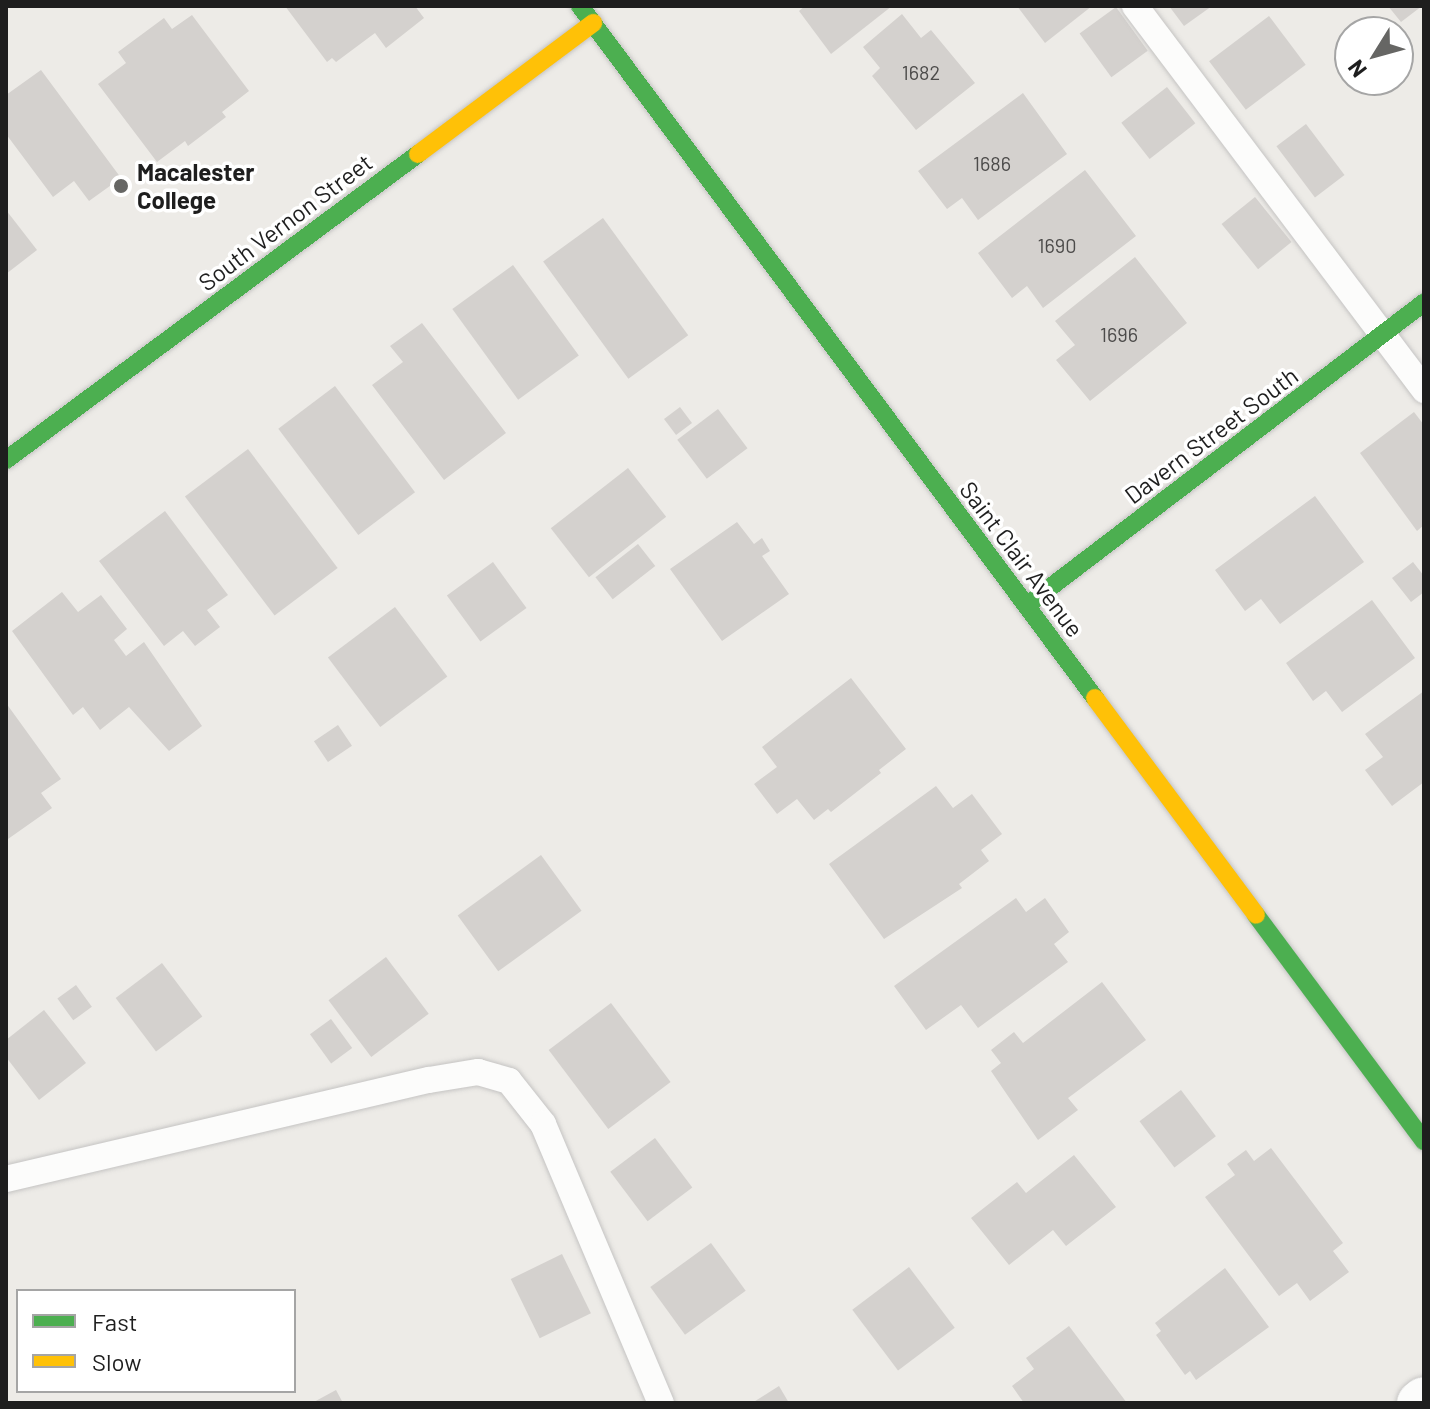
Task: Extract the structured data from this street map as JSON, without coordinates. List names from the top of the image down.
{
  "streets": {
    "street": ["South Vernon Street", "Davern Street South", "Saint Clair Avenue"]
  },
  "crossings": [
    ["South Vernon Street", "Saint Clair Avenue"],
    ["Davern Street South", "Saint Clair Avenue"]
  ],
  "places": ["Macalester College"],
  "house_numbers": [
    "1682",
    "1686",
    "1690",
    "1696"
  ],
  "legend": ["Fast", "Slow"],
  "north": "bottom left"
}
